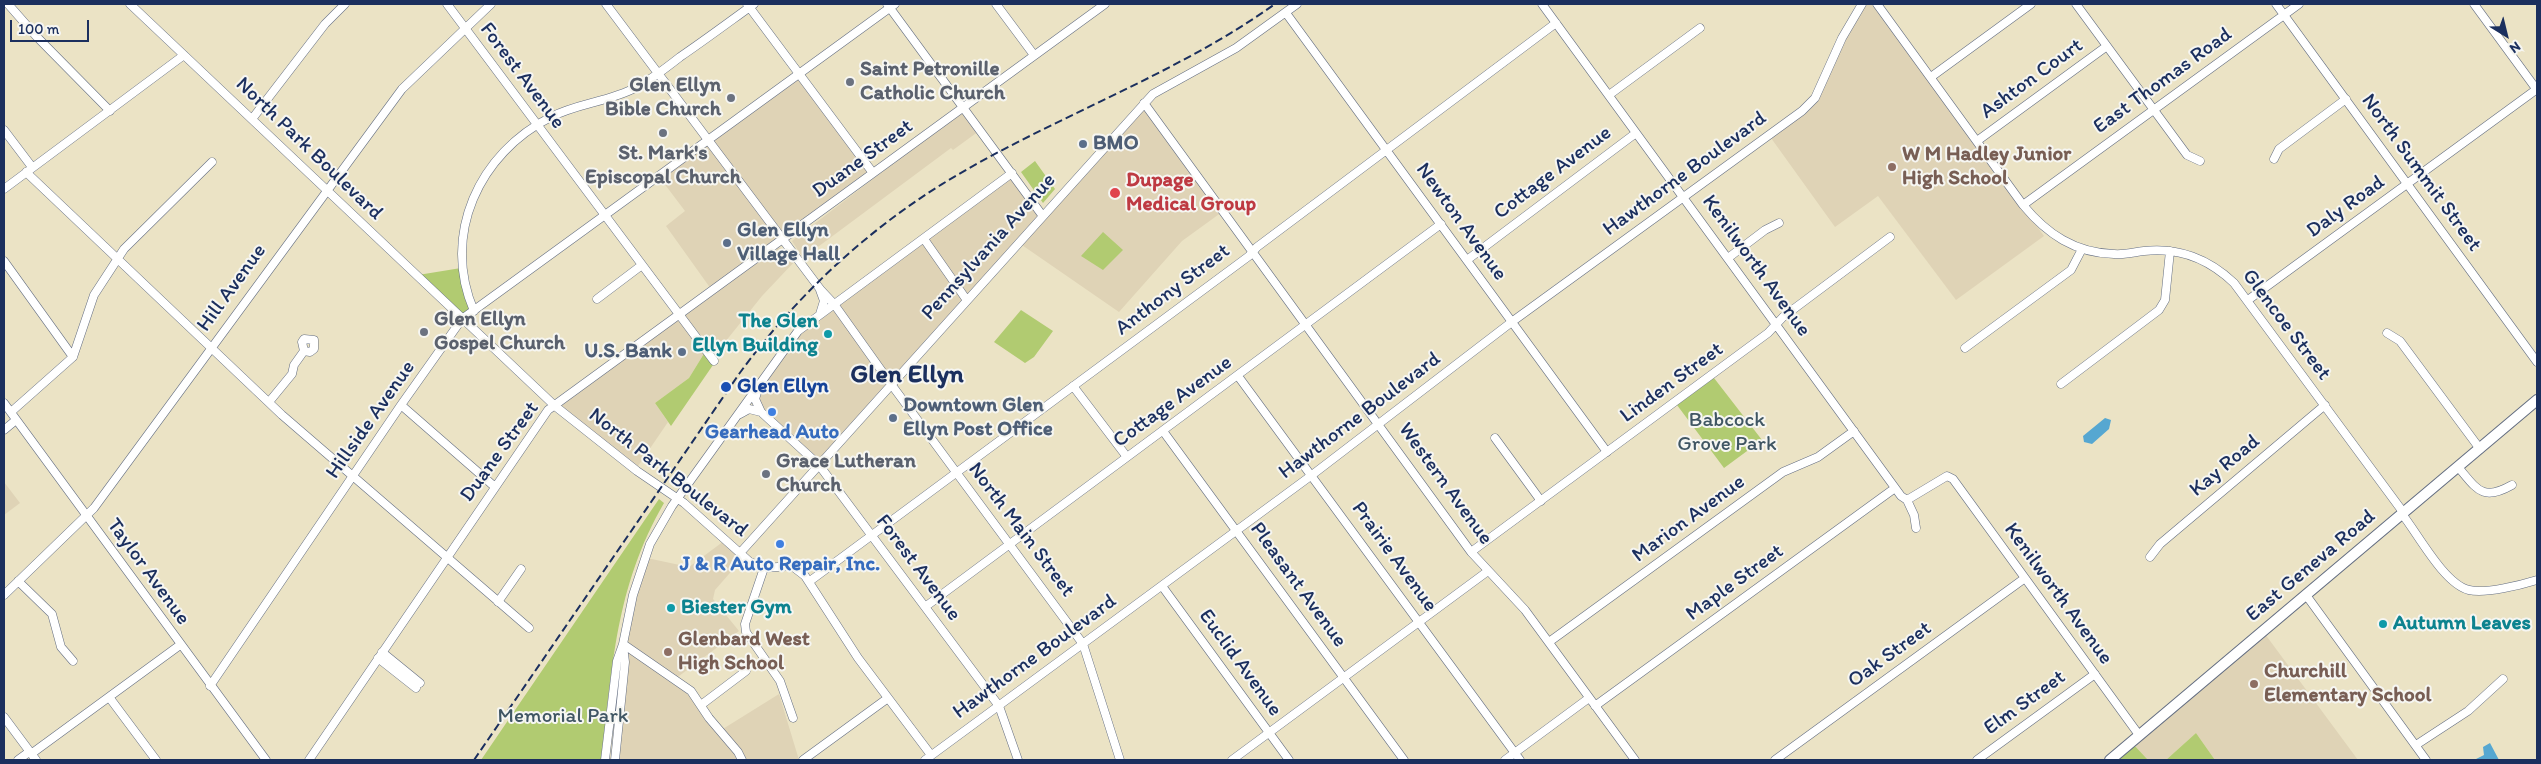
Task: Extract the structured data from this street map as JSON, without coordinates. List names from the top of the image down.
{
  "streets": {
    "main road": ["East Geneva Road"],
    "street": [
      "Forest Avenue",
      "Ashton Court",
      "East Thomas Road",
      "North Park Boulevard",
      "Duane Street",
      "Cottage Avenue",
      "North Summit Street",
      "Hawthorne Boulevard",
      "Daly Road",
      "Newton Avenue",
      "Pennsylvania Avenue",
      "Kenilworth Avenue",
      "Hill Avenue",
      "Anthony Street",
      "Glencoe Street",
      "Linden Street",
      "Hillside Avenue",
      "Kay Road",
      "Western Avenue",
      "Marion Avenue",
      "North Main Street",
      "Prairie Avenue",
      "Taylor Avenue",
      "Maple Street",
      "Pleasant Avenue",
      "Oak Street",
      "Euclid Avenue",
      "Elm Street"
    ]
  },
  "crossings": [
    ["Forest Avenue", "Duane Street"],
    ["Forest Avenue", "Cottage Avenue"],
    ["Forest Avenue", "Hawthorne Boulevard"],
    ["Forest Avenue", "Pennsylvania Avenue"],
    ["Forest Avenue", "Hill Avenue"],
    ["Forest Avenue", "Anthony Street"],
    ["Forest Avenue", "Hillside Avenue"],
    ["Ashton Court", "Glencoe Street"],
    ["East Thomas Road", "North Summit Street"],
    ["East Thomas Road", "Glencoe Street"],
    ["North Park Boulevard", "Duane Street"],
    ["North Park Boulevard", "Pennsylvania Avenue"],
    ["North Park Boulevard", "Hill Avenue"],
    ["North Park Boulevard", "Hillside Avenue"],
    ["Duane Street", "North Main Street"],
    ["Cottage Avenue", "Newton Avenue"],
    ["Cottage Avenue", "Kenilworth Avenue"],
    ["Cottage Avenue", "Western Avenue"],
    ["Cottage Avenue", "North Main Street"],
    ["Cottage Avenue", "Prairie Avenue"],
    ["Cottage Avenue", "Pleasant Avenue"],
    ["North Summit Street", "Daly Road"],
    ["Hawthorne Boulevard", "Newton Avenue"],
    ["Hawthorne Boulevard", "Kenilworth Avenue"],
    ["Hawthorne Boulevard", "Western Avenue"],
    ["Hawthorne Boulevard", "North Main Street"],
    ["Hawthorne Boulevard", "Prairie Avenue"],
    ["Hawthorne Boulevard", "Pleasant Avenue"],
    ["Hawthorne Boulevard", "Euclid Avenue"],
    ["Daly Road", "Glencoe Street"],
    ["Newton Avenue", "Pennsylvania Avenue"],
    ["Newton Avenue", "Anthony Street"],
    ["Newton Avenue", "Linden Street"],
    ["Pennsylvania Avenue", "Western Avenue"],
    ["Pennsylvania Avenue", "North Main Street"],
    ["Kenilworth Avenue", "Anthony Street"],
    ["Kenilworth Avenue", "Linden Street"],
    ["Kenilworth Avenue", "Marion Avenue"],
    ["Kenilworth Avenue", "East Geneva Road"],
    ["Kenilworth Avenue", "Maple Street"],
    ["Kenilworth Avenue", "Oak Street"],
    ["Kenilworth Avenue", "Elm Street"],
    ["Hill Avenue", "Taylor Avenue"],
    ["Anthony Street", "Western Avenue"],
    ["Anthony Street", "North Main Street"],
    ["Glencoe Street", "Kay Road"],
    ["Glencoe Street", "East Geneva Road"],
    ["Linden Street", "Western Avenue"],
    ["Hillside Avenue", "North Main Street"],
    ["Hillside Avenue", "Taylor Avenue"],
    ["Western Avenue", "Marion Avenue"],
    ["Western Avenue", "Maple Street"]
  ],
  "districts": ["Glen Ellyn"],
  "parks": ["Babcock Grove Park", "Memorial Park"],
  "places": [
    "Saint Petronille Catholic Church",
    "Glen Ellyn Bible Church",
    "St. Mark's Episcopal Church",
    "BMO",
    "W M Hadley Junior High School",
    "Dupage Medical Group",
    "Glen Ellyn Village Hall",
    "Glen Ellyn Gospel Church",
    "The Glen Ellyn Building",
    "U.S. Bank",
    "Glen Ellyn",
    "Gearhead Auto",
    "Downtown Glen Ellyn Post Office",
    "Grace Lutheran Church",
    "J & R Auto Repair, Inc.",
    "Biester Gym",
    "Autumn Leaves",
    "Glenbard West High School",
    "Churchill Elementary School"
  ],
  "scale_bar": "100 m",
  "north": "bottom right"
}
